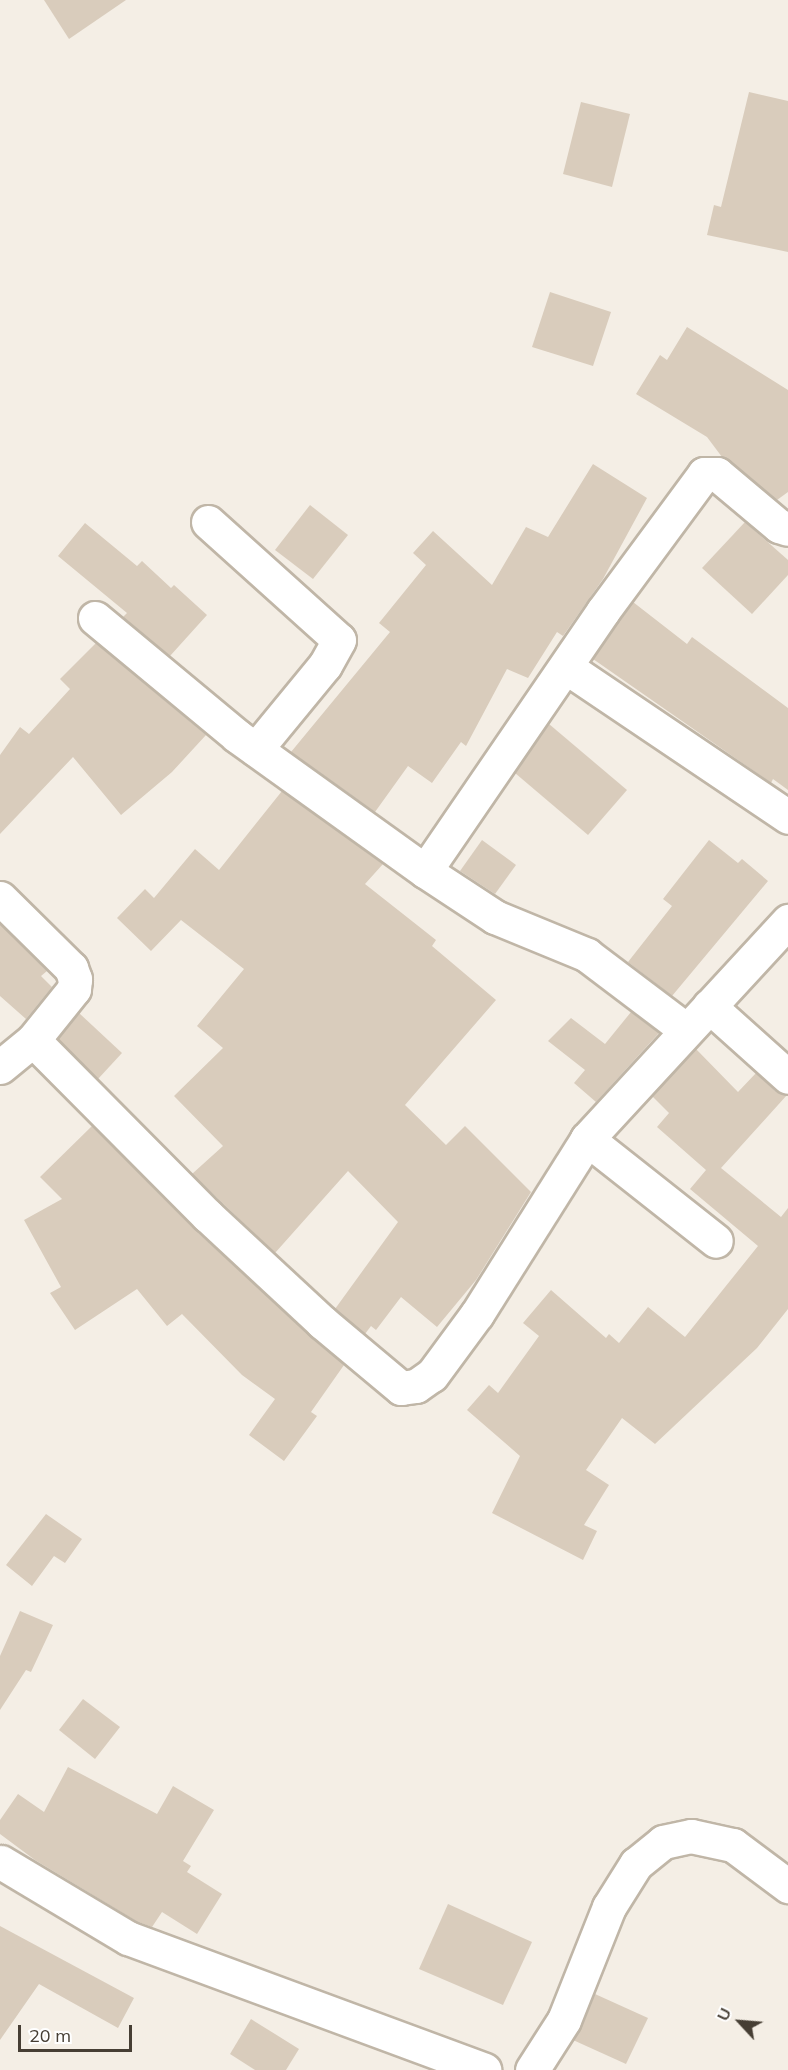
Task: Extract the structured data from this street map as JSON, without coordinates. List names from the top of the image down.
{
  "scale_bar": "20 m",
  "north": "top left"
}
